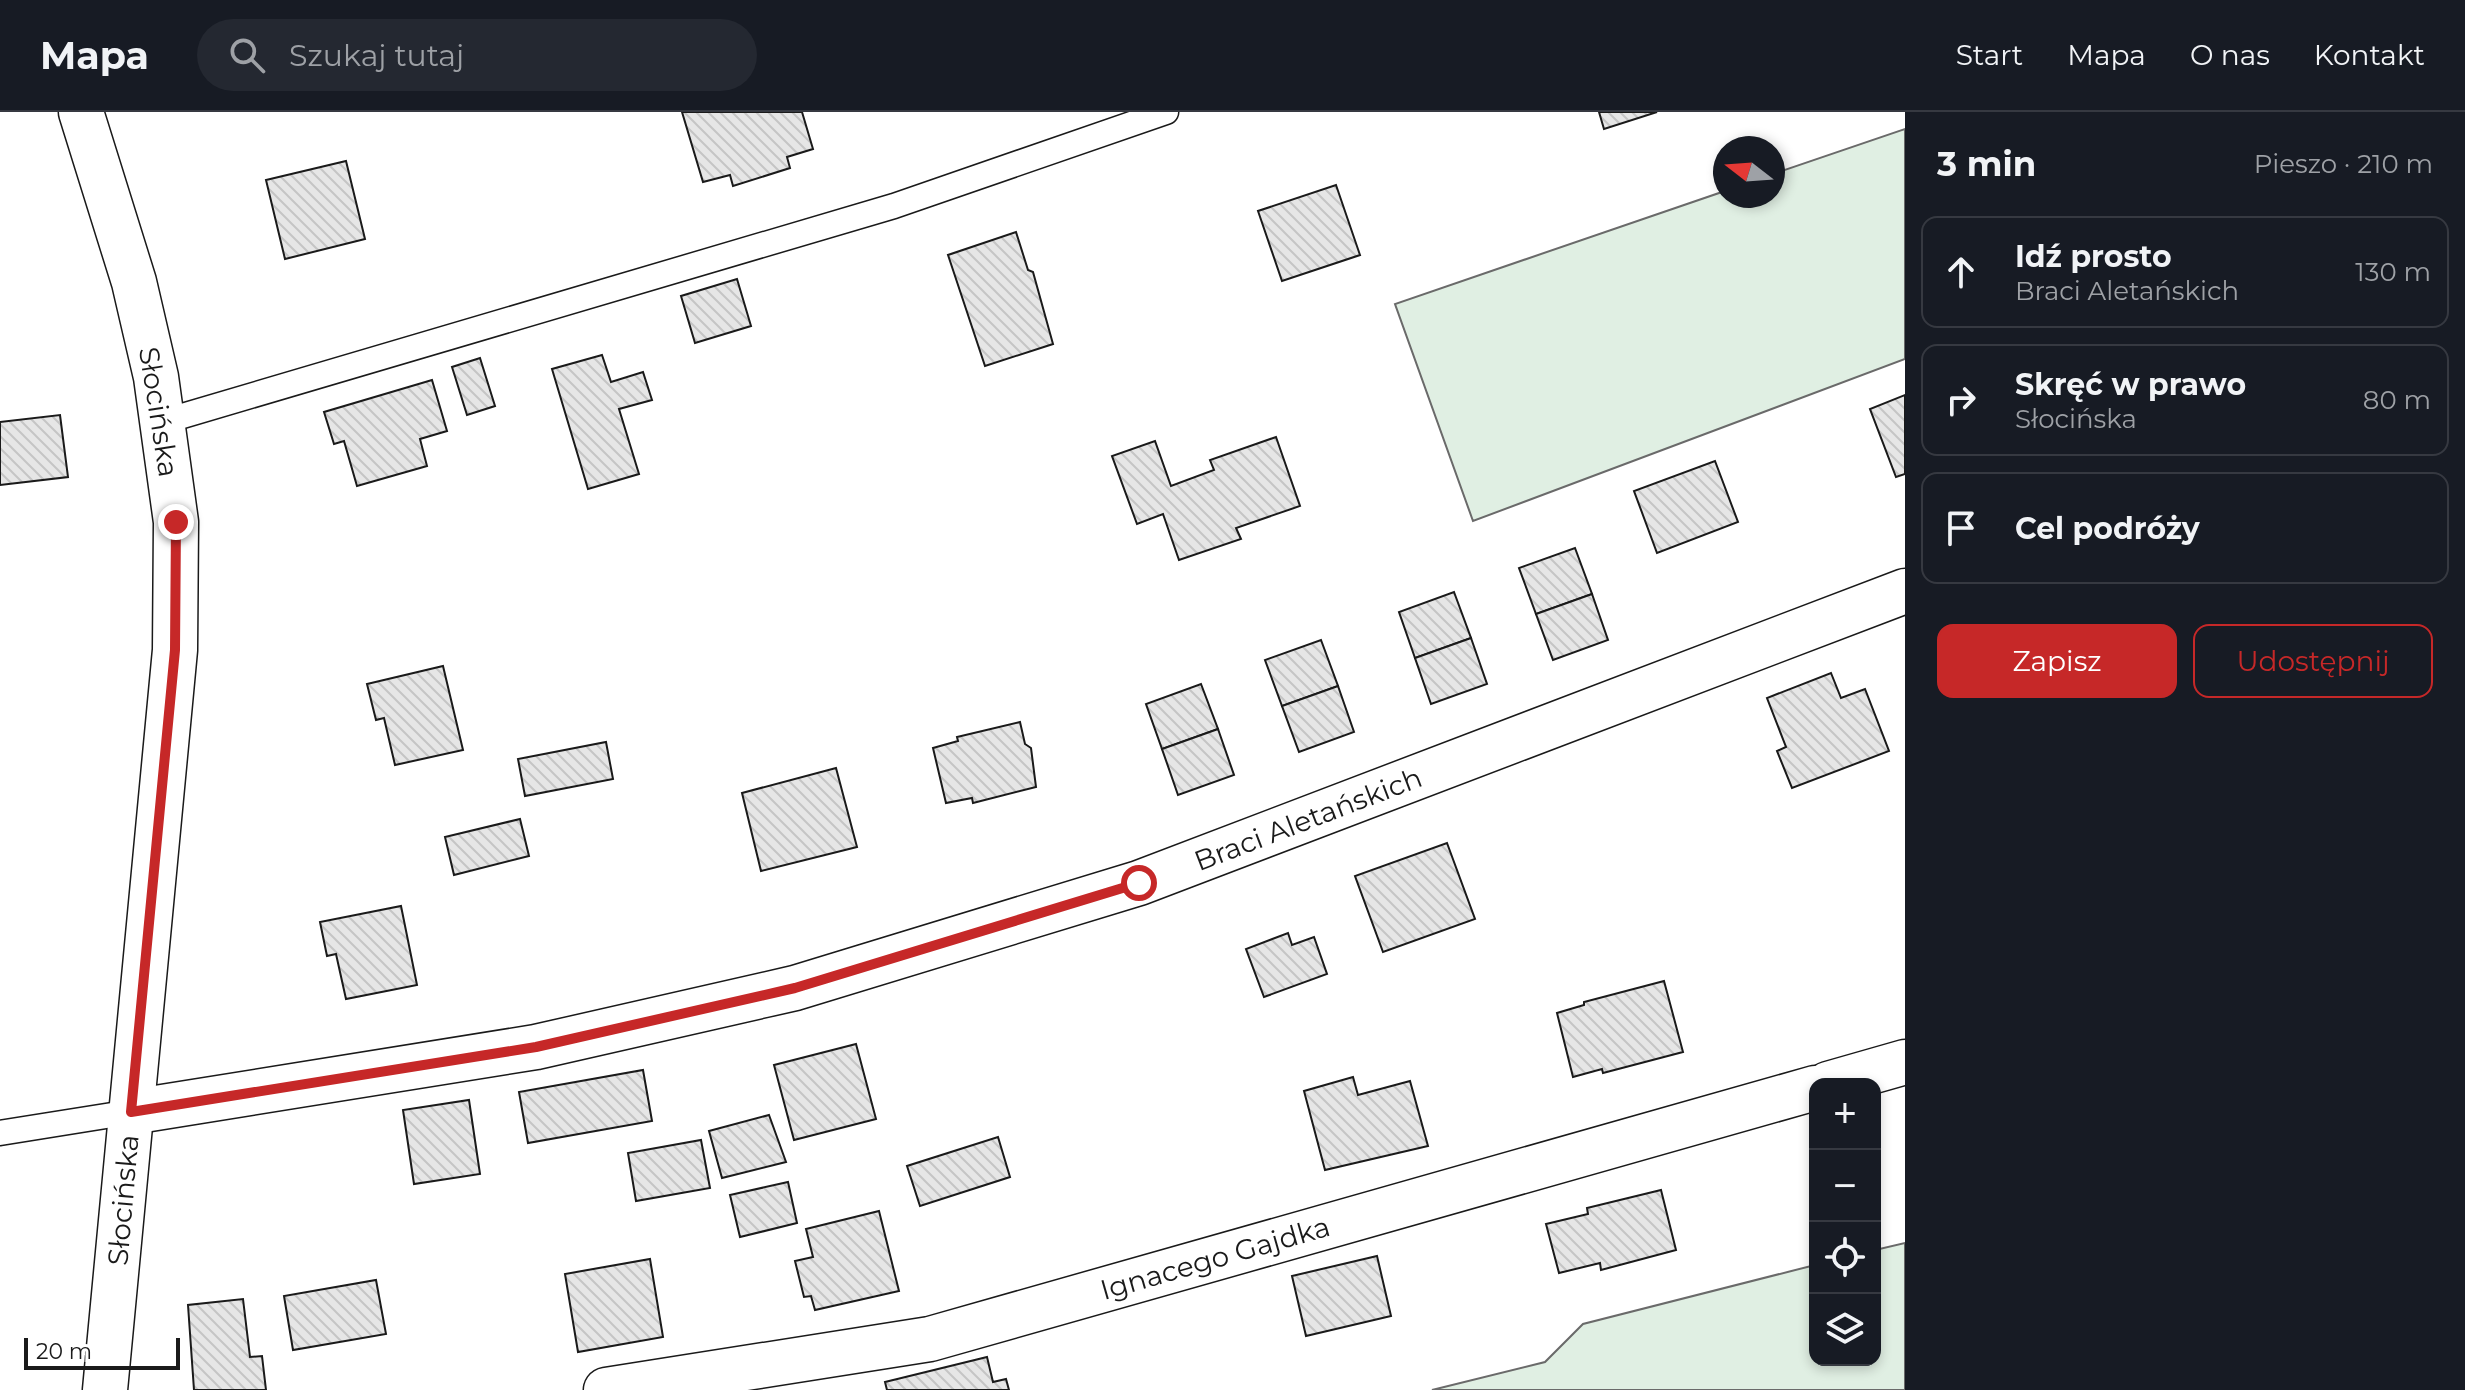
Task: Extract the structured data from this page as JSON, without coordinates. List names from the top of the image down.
{
  "streets": {
    "street": ["Słocińska", "Braci Aletańskich", "Ignacego Gajdka"]
  },
  "crossings": [
    ["Słocińska", "Braci Aletańskich"]
  ],
  "scale_bar": "20 m",
  "north": "left",
  "page": {
    "header": "Mapa",
    "search": "Szukaj tutaj",
    "nav": [
      "Start",
      "Mapa",
      "O nas",
      "Kontakt"
    ],
    "heading": ["3 min", "Pieszo · 210 m"],
    "list": [
      ["Idź prosto", "Braci Aletańskich", "130 m"],
      ["Skręć w prawo", "Słocińska", "80 m"],
      "Cel podróży"
    ],
    "buttons": ["Zapisz", "Udostępnij"],
    "map_buttons": ["+", "−"],
    "scale": "20 m"
  }
}
